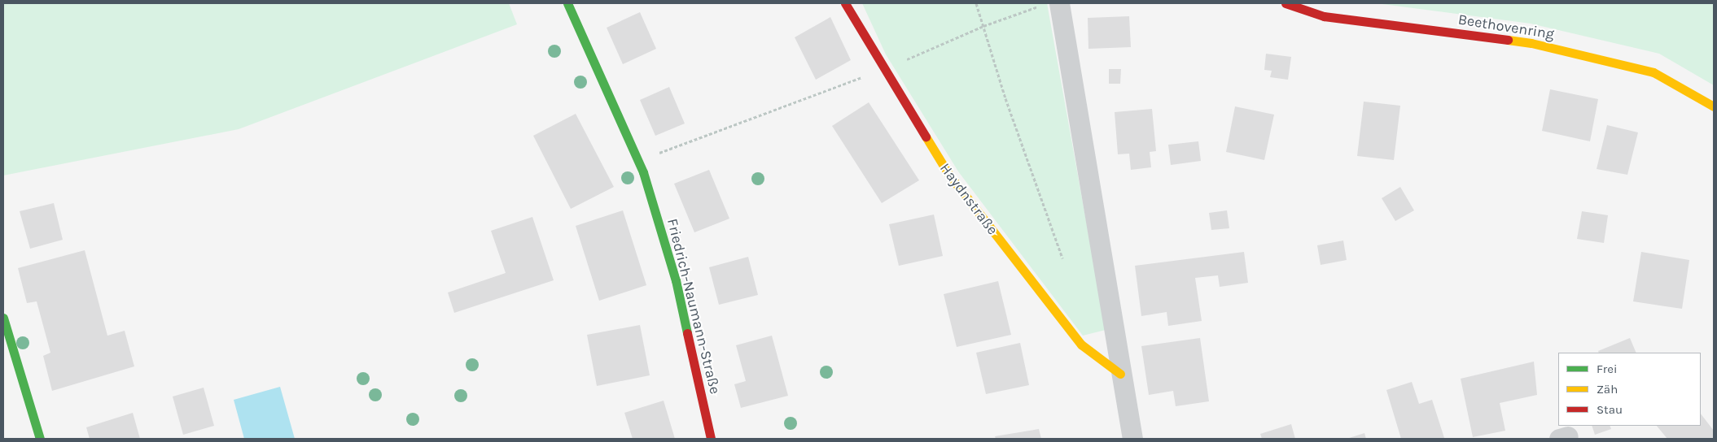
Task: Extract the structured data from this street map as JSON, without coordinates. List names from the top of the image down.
{
  "streets": {
    "street": ["Beethovenring", "Haydnstraße", "Friedrich-Naumann-Straße"]
  },
  "legend": ["Frei", "Zäh", "Stau"]
}
